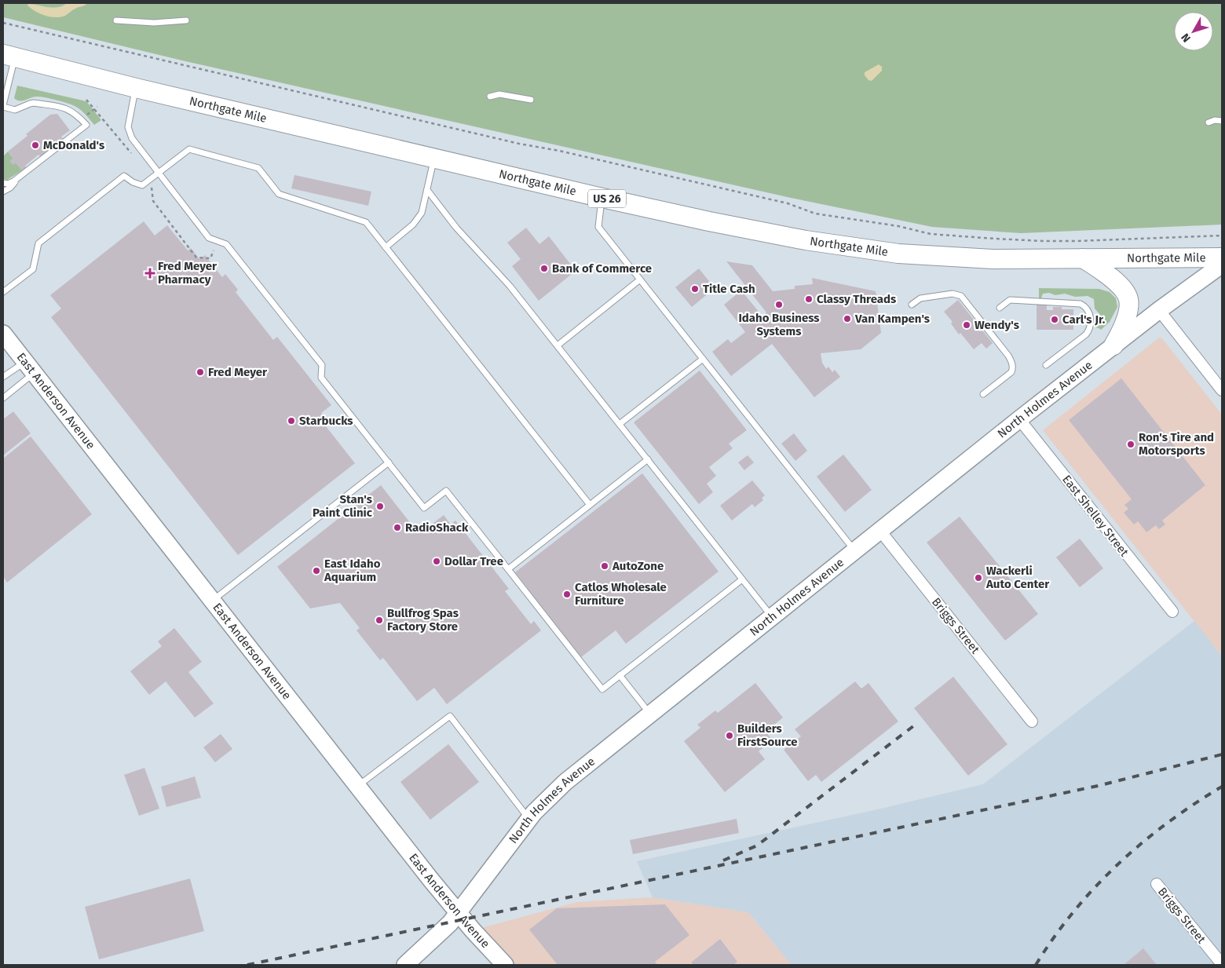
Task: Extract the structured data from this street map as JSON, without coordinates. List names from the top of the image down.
{
  "streets": {
    "highway": ["Northgate Mile", "US 26"],
    "main road": ["North Holmes Avenue", "East Anderson Avenue"],
    "street": ["East Shelley Street", "Briggs Street"]
  },
  "crossings": [
    ["North Holmes Avenue", "East Anderson Avenue"],
    ["North Holmes Avenue", "East Shelley Street"],
    ["North Holmes Avenue", "Briggs Street"]
  ],
  "places": {
    "other": [
      "McDonald's",
      "Bank of Commerce",
      "Title Cash",
      "Classy Threads",
      "Idaho Business Systems",
      "Van Kampen's",
      "Carl's Jr.",
      "Wendy's",
      "Fred Meyer",
      "Starbucks",
      "Ron's Tire and Motorsports",
      "Stan's Paint Clinic",
      "RadioShack",
      "Dollar Tree",
      "AutoZone",
      "East Idaho Aquarium",
      "Wackerli Auto Center",
      "Catlos Wholesale Furniture",
      "Bullfrog Spas Factory Store",
      "Builders FirstSource"
    ],
    "health": ["Fred Meyer Pharmacy"]
  },
  "north": "bottom left"
}
